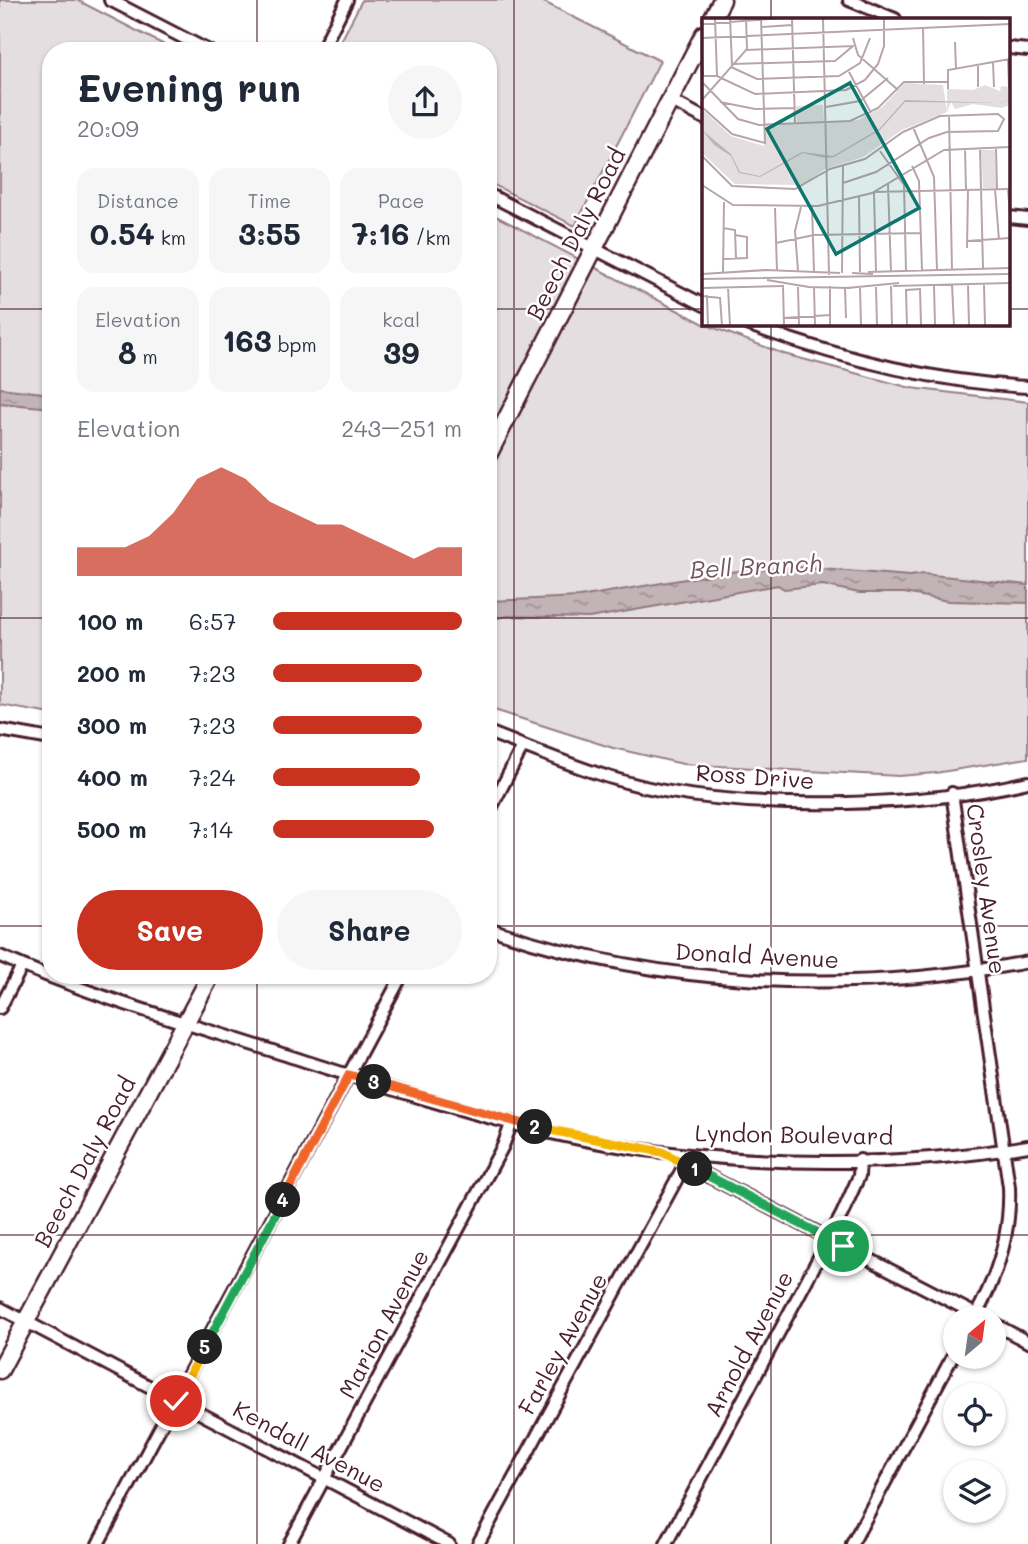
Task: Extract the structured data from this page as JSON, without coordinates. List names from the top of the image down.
{
  "streets": {
    "main road": ["Beech Daly Road"],
    "street": [
      "Ross Drive",
      "Crosley Avenue",
      "Donald Avenue",
      "Lyndon Boulevard",
      "Marion Avenue",
      "Farley Avenue",
      "Arnold Avenue",
      "Kendall Avenue"
    ]
  },
  "crossings": [
    ["Beech Daly Road", "Lyndon Boulevard"],
    ["Beech Daly Road", "Kendall Avenue"],
    ["Ross Drive", "Crosley Avenue"],
    ["Crosley Avenue", "Donald Avenue"],
    ["Crosley Avenue", "Lyndon Boulevard"],
    ["Lyndon Boulevard", "Marion Avenue"],
    ["Lyndon Boulevard", "Arnold Avenue"],
    ["Marion Avenue", "Kendall Avenue"]
  ],
  "water": ["Bell Branch"],
  "north": "top right",
  "page": {
    "heading": ["Evening run", "20:09"],
    "stats": [
      ["Distance", "0.54 km"],
      ["Time", "3:55"],
      ["Pace", "7:16 /km"],
      ["Elevation", "8 m"],
      ["163 bpm"],
      ["kcal", "39"]
    ],
    "chart": ["Elevation", "243–251 m"],
    "list": [
      {
        "name": "100 m",
        "note": "6:57"
      },
      {
        "name": "200 m",
        "note": "7:23"
      },
      {
        "name": "300 m",
        "note": "7:23"
      },
      {
        "name": "400 m",
        "note": "7:24"
      },
      {
        "name": "500 m",
        "note": "7:14"
      }
    ],
    "buttons": ["Save", "Share"],
    "pins": [
      "3",
      "2",
      "1",
      "4",
      "5"
    ]
  }
}
